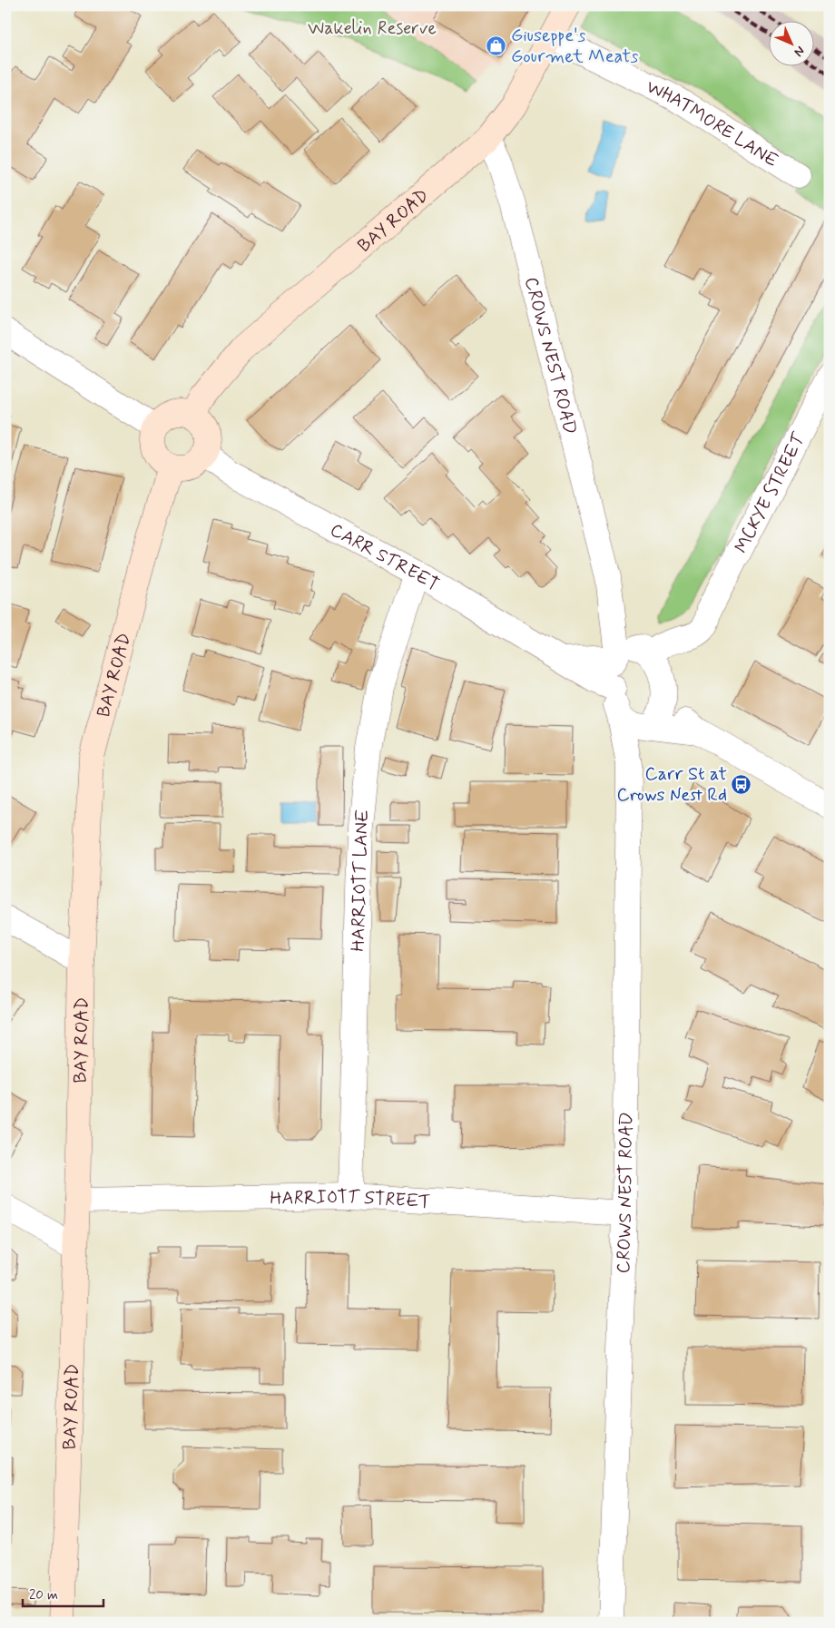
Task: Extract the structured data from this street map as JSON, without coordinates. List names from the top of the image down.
{
  "streets": {
    "street": [
      "WHATMORE LANE",
      "BAY ROAD",
      "CROWS NEST ROAD",
      "MCKYE STREET",
      "CARR STREET",
      "HARRIOTT LANE",
      "HARRIOTT STREET"
    ]
  },
  "crossings": [
    ["WHATMORE LANE", "BAY ROAD"],
    ["BAY ROAD", "CROWS NEST ROAD"],
    ["BAY ROAD", "CARR STREET"],
    ["BAY ROAD", "HARRIOTT STREET"],
    ["CROWS NEST ROAD", "MCKYE STREET"],
    ["CROWS NEST ROAD", "CARR STREET"],
    ["CROWS NEST ROAD", "HARRIOTT STREET"],
    ["MCKYE STREET", "CARR STREET"],
    ["CARR STREET", "HARRIOTT LANE"],
    ["HARRIOTT LANE", "HARRIOTT STREET"]
  ],
  "parks": ["Wakelin Reserve"],
  "places": {
    "shop": ["Giuseppe's Gourmet Meats"],
    "bus stop": ["Carr St at Crows Nest Rd"]
  },
  "scale_bar": "20 m",
  "north": "bottom right"
}
